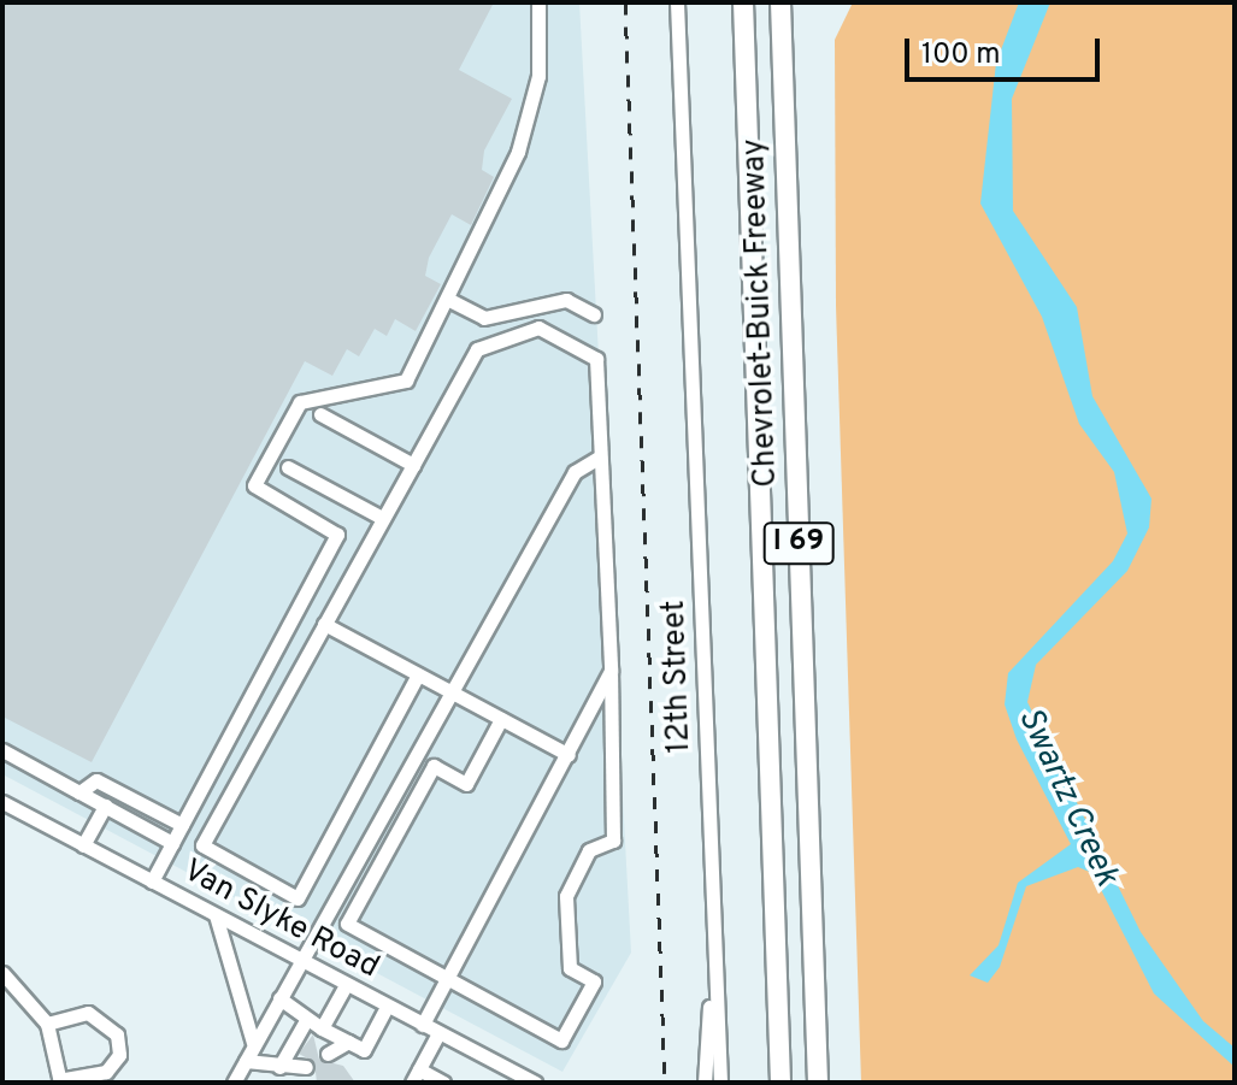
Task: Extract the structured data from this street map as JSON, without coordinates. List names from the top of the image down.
{
  "streets": {
    "highway": ["Chevrolet-Buick Freeway", "I 69"],
    "street": ["12th Street", "Van Slyke Road"]
  },
  "water": ["Swartz Creek"],
  "scale_bar": "100 m"
}
